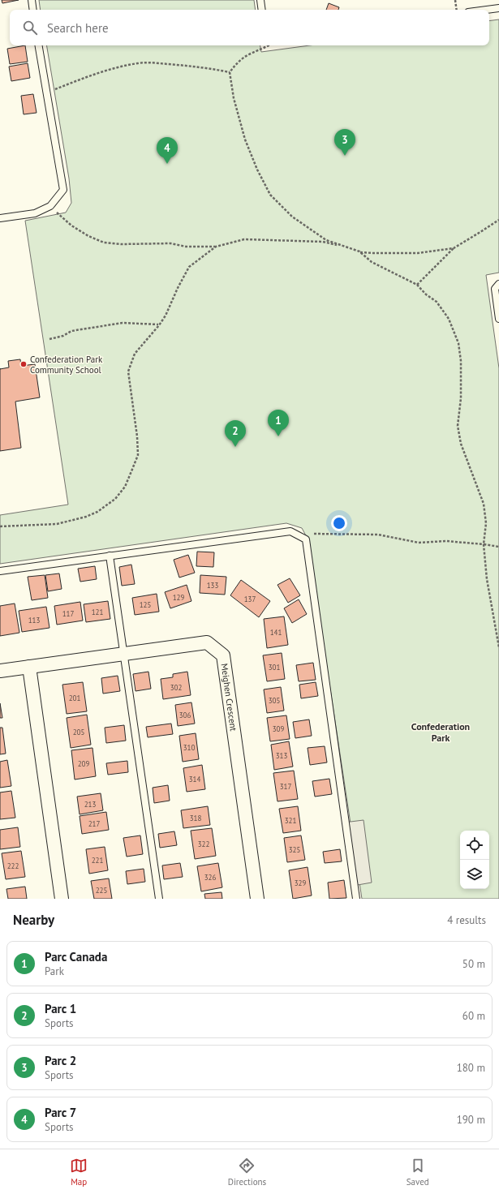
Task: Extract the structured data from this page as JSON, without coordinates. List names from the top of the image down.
{
  "streets": {
    "street": ["Meighen Crescent"]
  },
  "districts": ["Confederation Park"],
  "places": ["Confederation Park Community School"],
  "house_numbers": [
    "133",
    "129",
    "137",
    "125",
    "121",
    "117",
    "113",
    "141",
    "301",
    "302",
    "201",
    "305",
    "306",
    "309",
    "205",
    "310",
    "313",
    "209",
    "314",
    "317",
    "213",
    "318",
    "321",
    "217",
    "322",
    "325",
    "221",
    "222",
    "326",
    "329",
    "225"
  ],
  "page": {
    "search": "Search here",
    "pins": [
      "3",
      "4",
      "1",
      "2"
    ],
    "heading": ["Nearby", "4 results"],
    "list": [
      {
        "mark": "1",
        "name": "Parc Canada",
        "note": "Park",
        "value": "50 m"
      },
      {
        "mark": "2",
        "name": "Parc 1",
        "note": "Sports",
        "value": "60 m"
      },
      {
        "mark": "3",
        "name": "Parc 2",
        "note": "Sports",
        "value": "180 m"
      },
      {
        "mark": "4",
        "name": "Parc 7",
        "note": "Sports",
        "value": "190 m"
      }
    ],
    "nav": ["Map", "Directions", "Saved"]
  }
}
